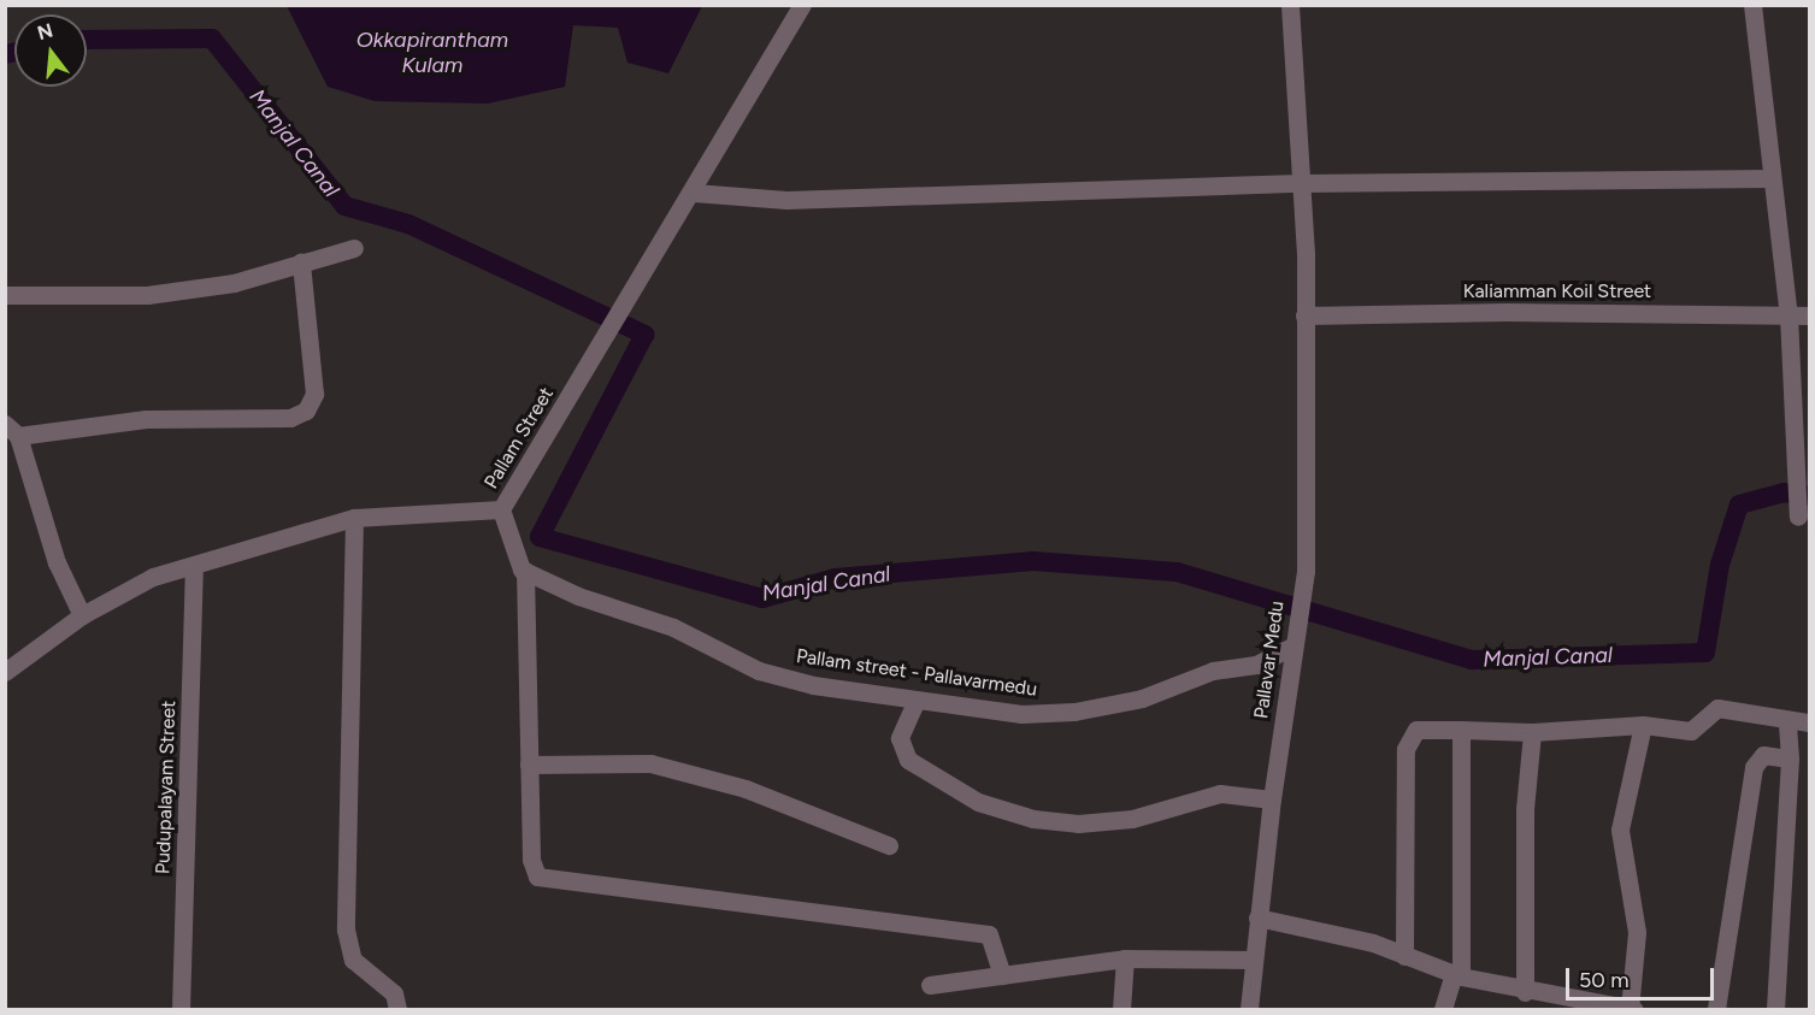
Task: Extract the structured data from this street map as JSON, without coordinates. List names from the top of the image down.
{
  "streets": {
    "street": [
      "Kaliamman Koil Street",
      "Pallam Street",
      "Pallavar Medu",
      "Pallam street - Pallavarmedu",
      "Pudupalayam Street"
    ]
  },
  "crossings": [
    ["Kaliamman Koil Street", "Pallavar Medu"],
    ["Pallam Street", "Pudupalayam Street"],
    ["Pallavar Medu", "Pallam street - Pallavarmedu"]
  ],
  "water": ["Okkapirantham Kulam", "Manjal Canal"],
  "scale_bar": "50 m",
  "north": "top"
}
